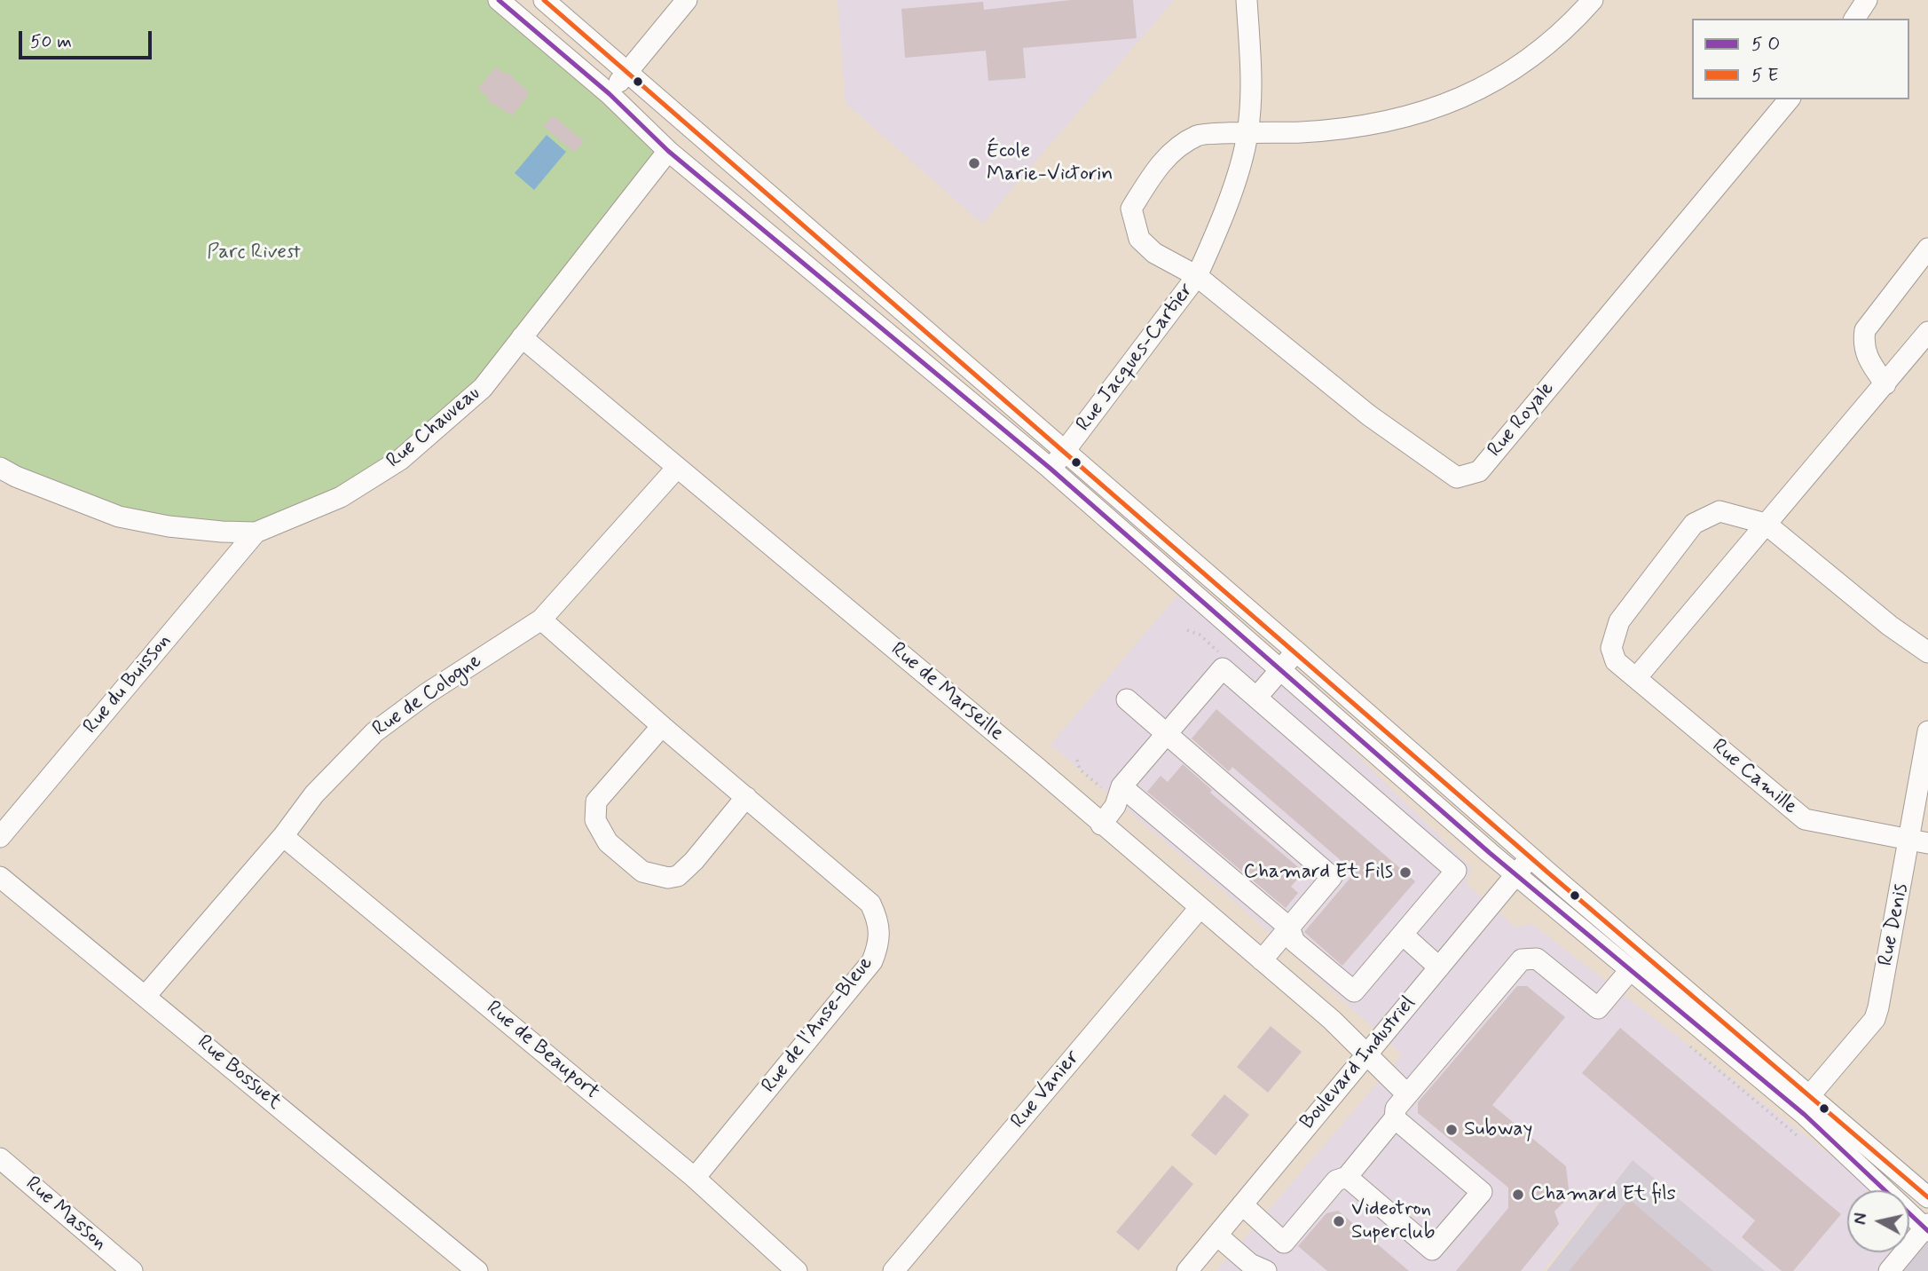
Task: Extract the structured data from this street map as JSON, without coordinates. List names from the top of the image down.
{
  "streets": {
    "street": [
      "Rue Jacques-Cartier",
      "Rue Royale",
      "Rue Chauveau",
      "Rue du Buisson",
      "Rue de Marseille",
      "Rue de Cologne",
      "Rue Camille",
      "Rue Denis",
      "Rue de l'Anse-Bleue",
      "Rue de Beauport",
      "Boulevard Industriel",
      "Rue Bossuet",
      "Rue Vanier",
      "Rue Masson"
    ]
  },
  "crossings": [
    ["Rue Jacques-Cartier", "Rue Royale"],
    ["Rue Chauveau", "Rue du Buisson"],
    ["Rue Chauveau", "Rue de Marseille"],
    ["Rue de Marseille", "Rue de Cologne"],
    ["Rue de Marseille", "Boulevard Industriel"],
    ["Rue de Marseille", "Rue Vanier"],
    ["Rue de Cologne", "Rue de l'Anse-Bleue"],
    ["Rue de Cologne", "Rue de Beauport"],
    ["Rue de Cologne", "Rue Bossuet"],
    ["Rue Camille", "Rue Denis"],
    ["Rue de l'Anse-Bleue", "Rue de Beauport"]
  ],
  "parks": ["Parc Rivest"],
  "places": [
    "École Marie-Victorin",
    "Chamard Et Fils",
    "Subway",
    "Chamard Et fils",
    "Videotron Superclub"
  ],
  "legend": ["5 O", "5 E"],
  "scale_bar": "50 m",
  "north": "left"
}
